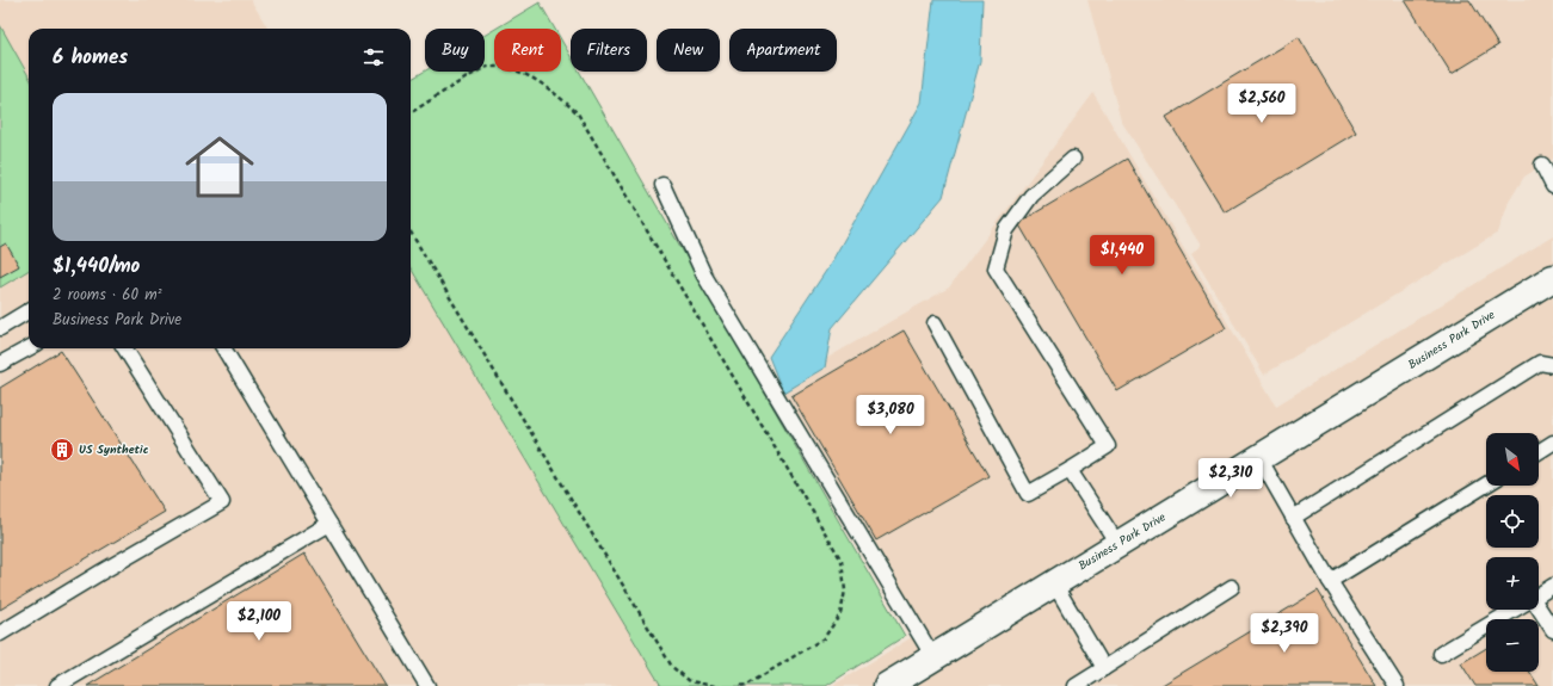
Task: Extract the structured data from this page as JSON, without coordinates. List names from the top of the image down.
{
  "streets": {
    "street": ["Business Park Drive"]
  },
  "places": {
    "building": ["US Synthetic"]
  },
  "north": "bottom right",
  "page": {
    "chip": [
      "Buy",
      "Rent",
      "Filters",
      "New",
      "Apartment"
    ],
    "heading": "6 homes",
    "price": [
      "$2,560",
      "$1,440",
      "$3,080",
      "$2,310",
      "$2,100",
      "$2,390"
    ],
    "list": [
      {
        "name": "$1,440/mo",
        "note": "2 rooms · 60 m² · Business Park Drive"
      }
    ],
    "map_buttons": ["+", "−"]
  }
}
